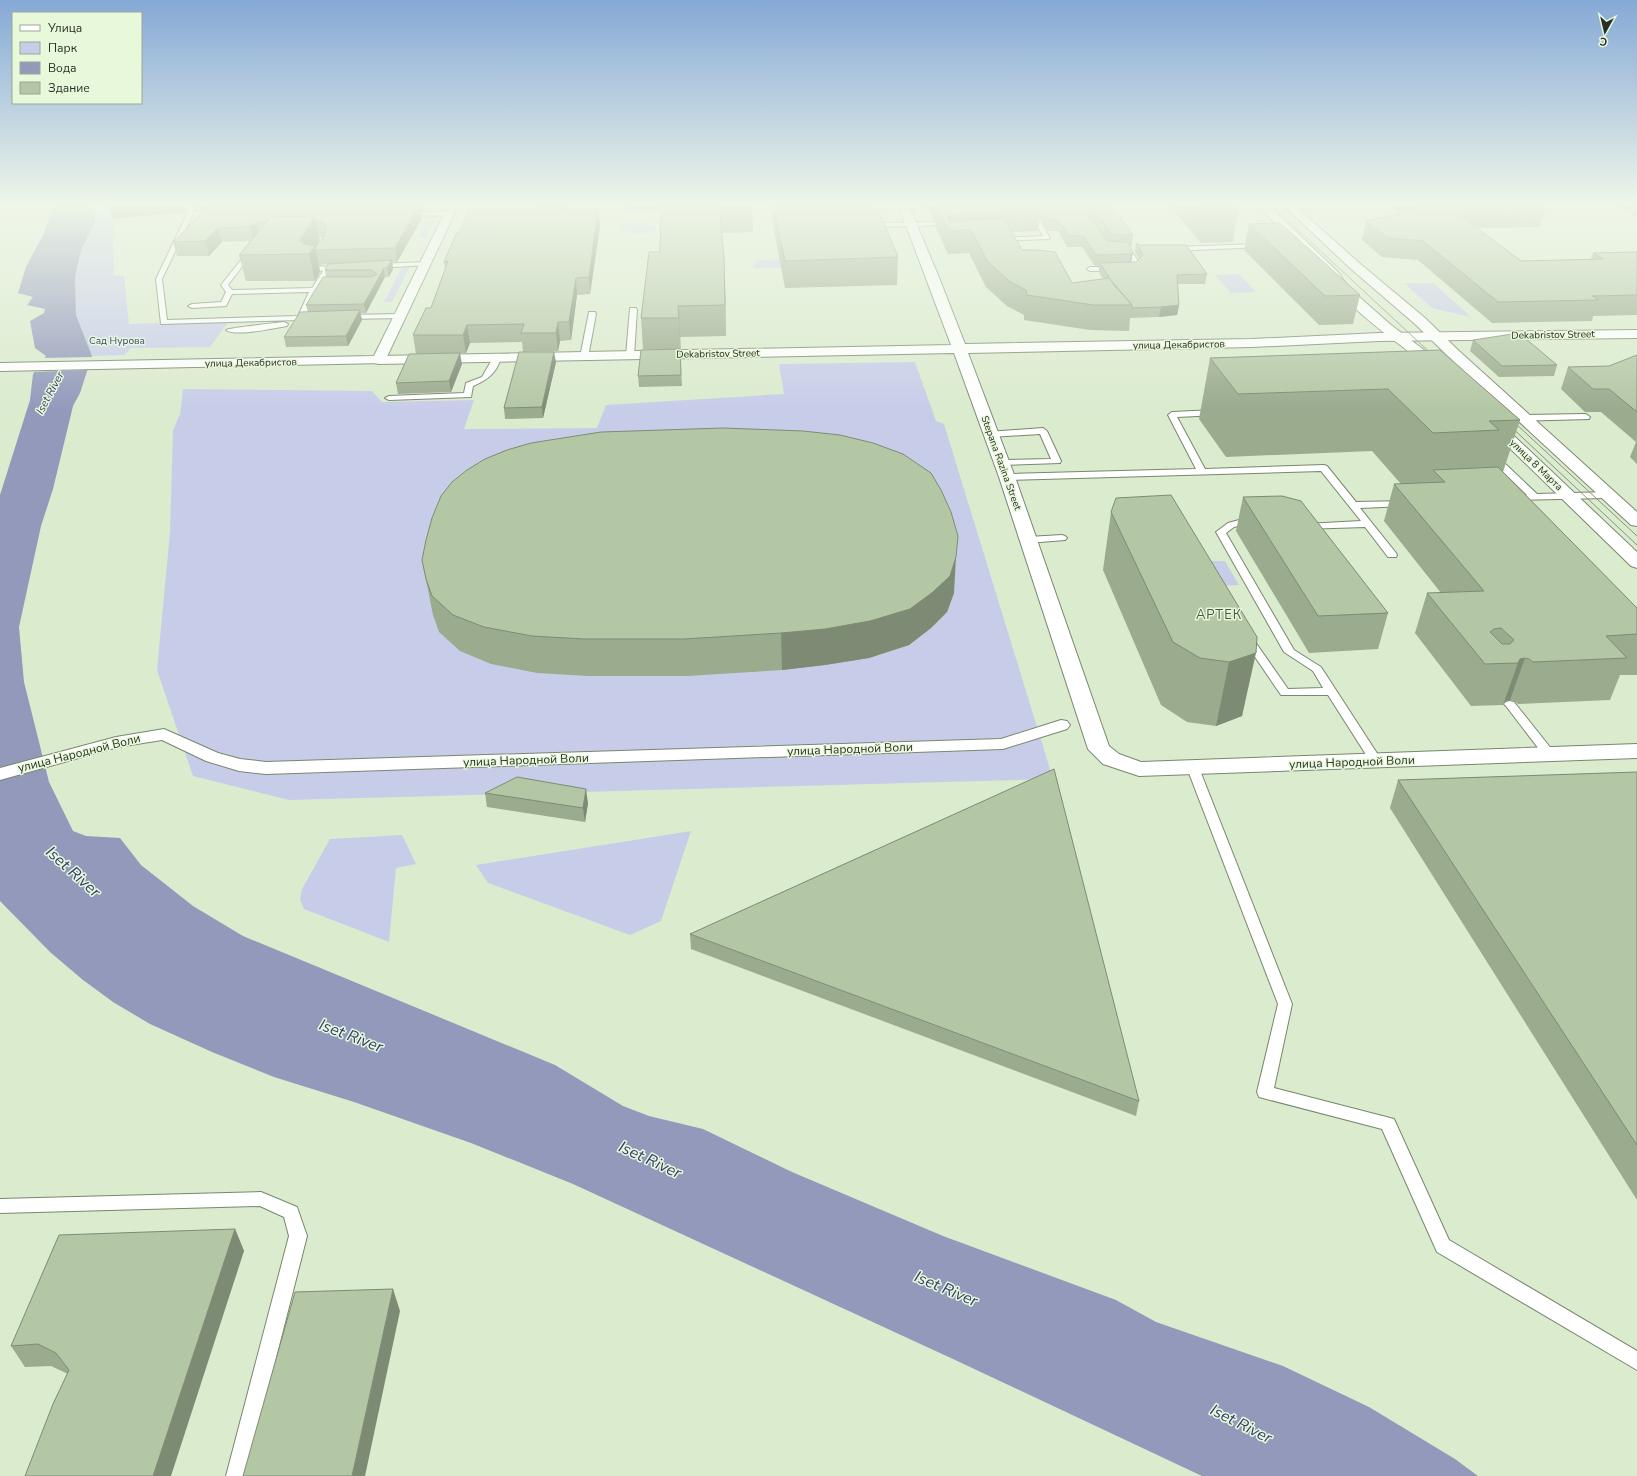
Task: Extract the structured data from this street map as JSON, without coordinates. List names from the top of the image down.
{
  "streets": {
    "street": [
      "Dekabristov Street",
      "улица Декабристов",
      "Stepana Razina Street",
      "улица 8 Марта",
      "улица Народной Воли"
    ]
  },
  "crossings": [
    ["Dekabristov Street", "улица Декабристов"],
    ["Dekabristov Street", "Stepana Razina Street"],
    ["Dekabristov Street", "улица 8 Марта"],
    ["улица Декабристов", "Stepana Razina Street"],
    ["Stepana Razina Street", "улица Народной Воли"]
  ],
  "districts": ["АРТЕК"],
  "water": ["Iset River"],
  "parks": ["Сад Нурова"],
  "legend": [
    "Улица",
    "Парк",
    "Вода",
    "Здание"
  ],
  "north": "bottom"
}
